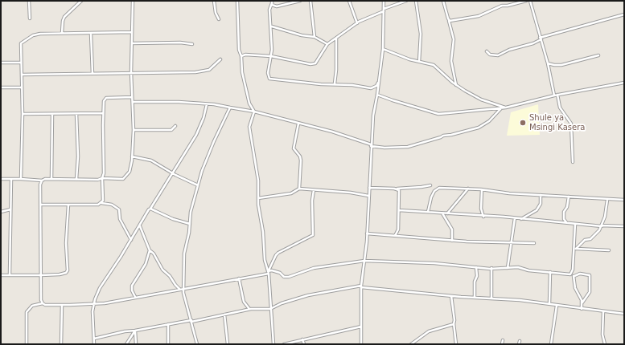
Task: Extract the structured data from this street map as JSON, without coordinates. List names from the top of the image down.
{
  "places": ["Shule ya Msingi Kasera"]
}
